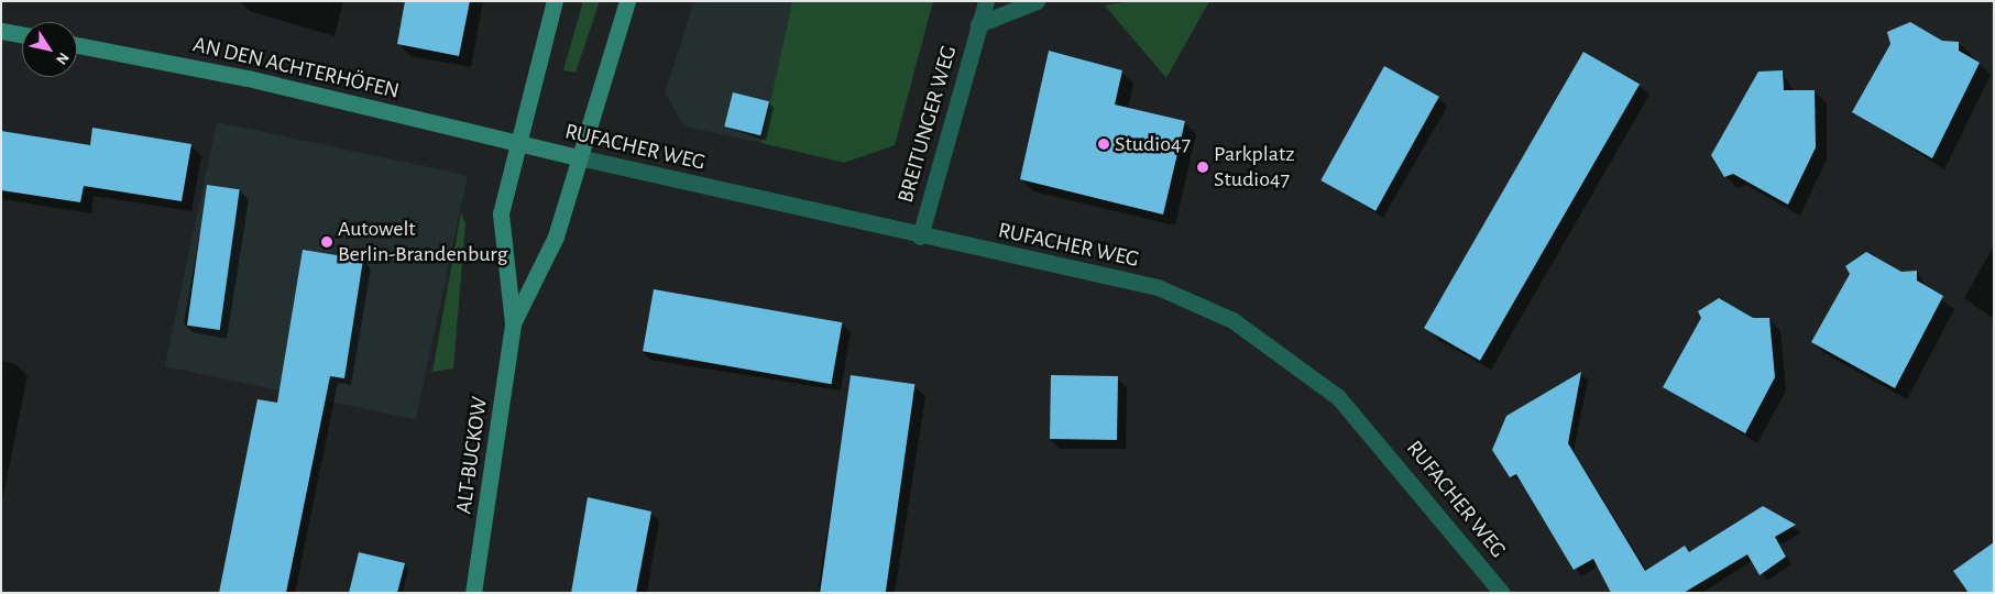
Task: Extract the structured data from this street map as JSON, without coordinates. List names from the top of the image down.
{
  "streets": {
    "main road": ["AN DEN ACHTERHÖFEN", "RUFACHER WEG", "ALT-BUCKOW"],
    "street": ["BREITUNGER WEG"]
  },
  "crossings": [
    ["AN DEN ACHTERHÖFEN", "RUFACHER WEG"],
    ["BREITUNGER WEG", "RUFACHER WEG"]
  ],
  "places": ["Studio47", "Parkplatz Studio47", "Autowelt Berlin-Brandenburg"],
  "north": "bottom right"
}
